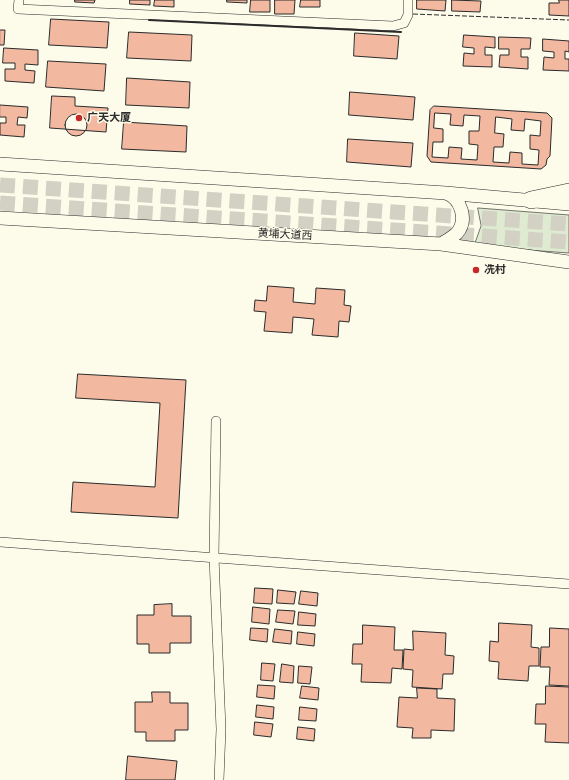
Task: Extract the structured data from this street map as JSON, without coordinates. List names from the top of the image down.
{
  "streets": {
    "main road": ["黄埔大道西"]
  },
  "places": ["广天大厦", "冼村"]
}
